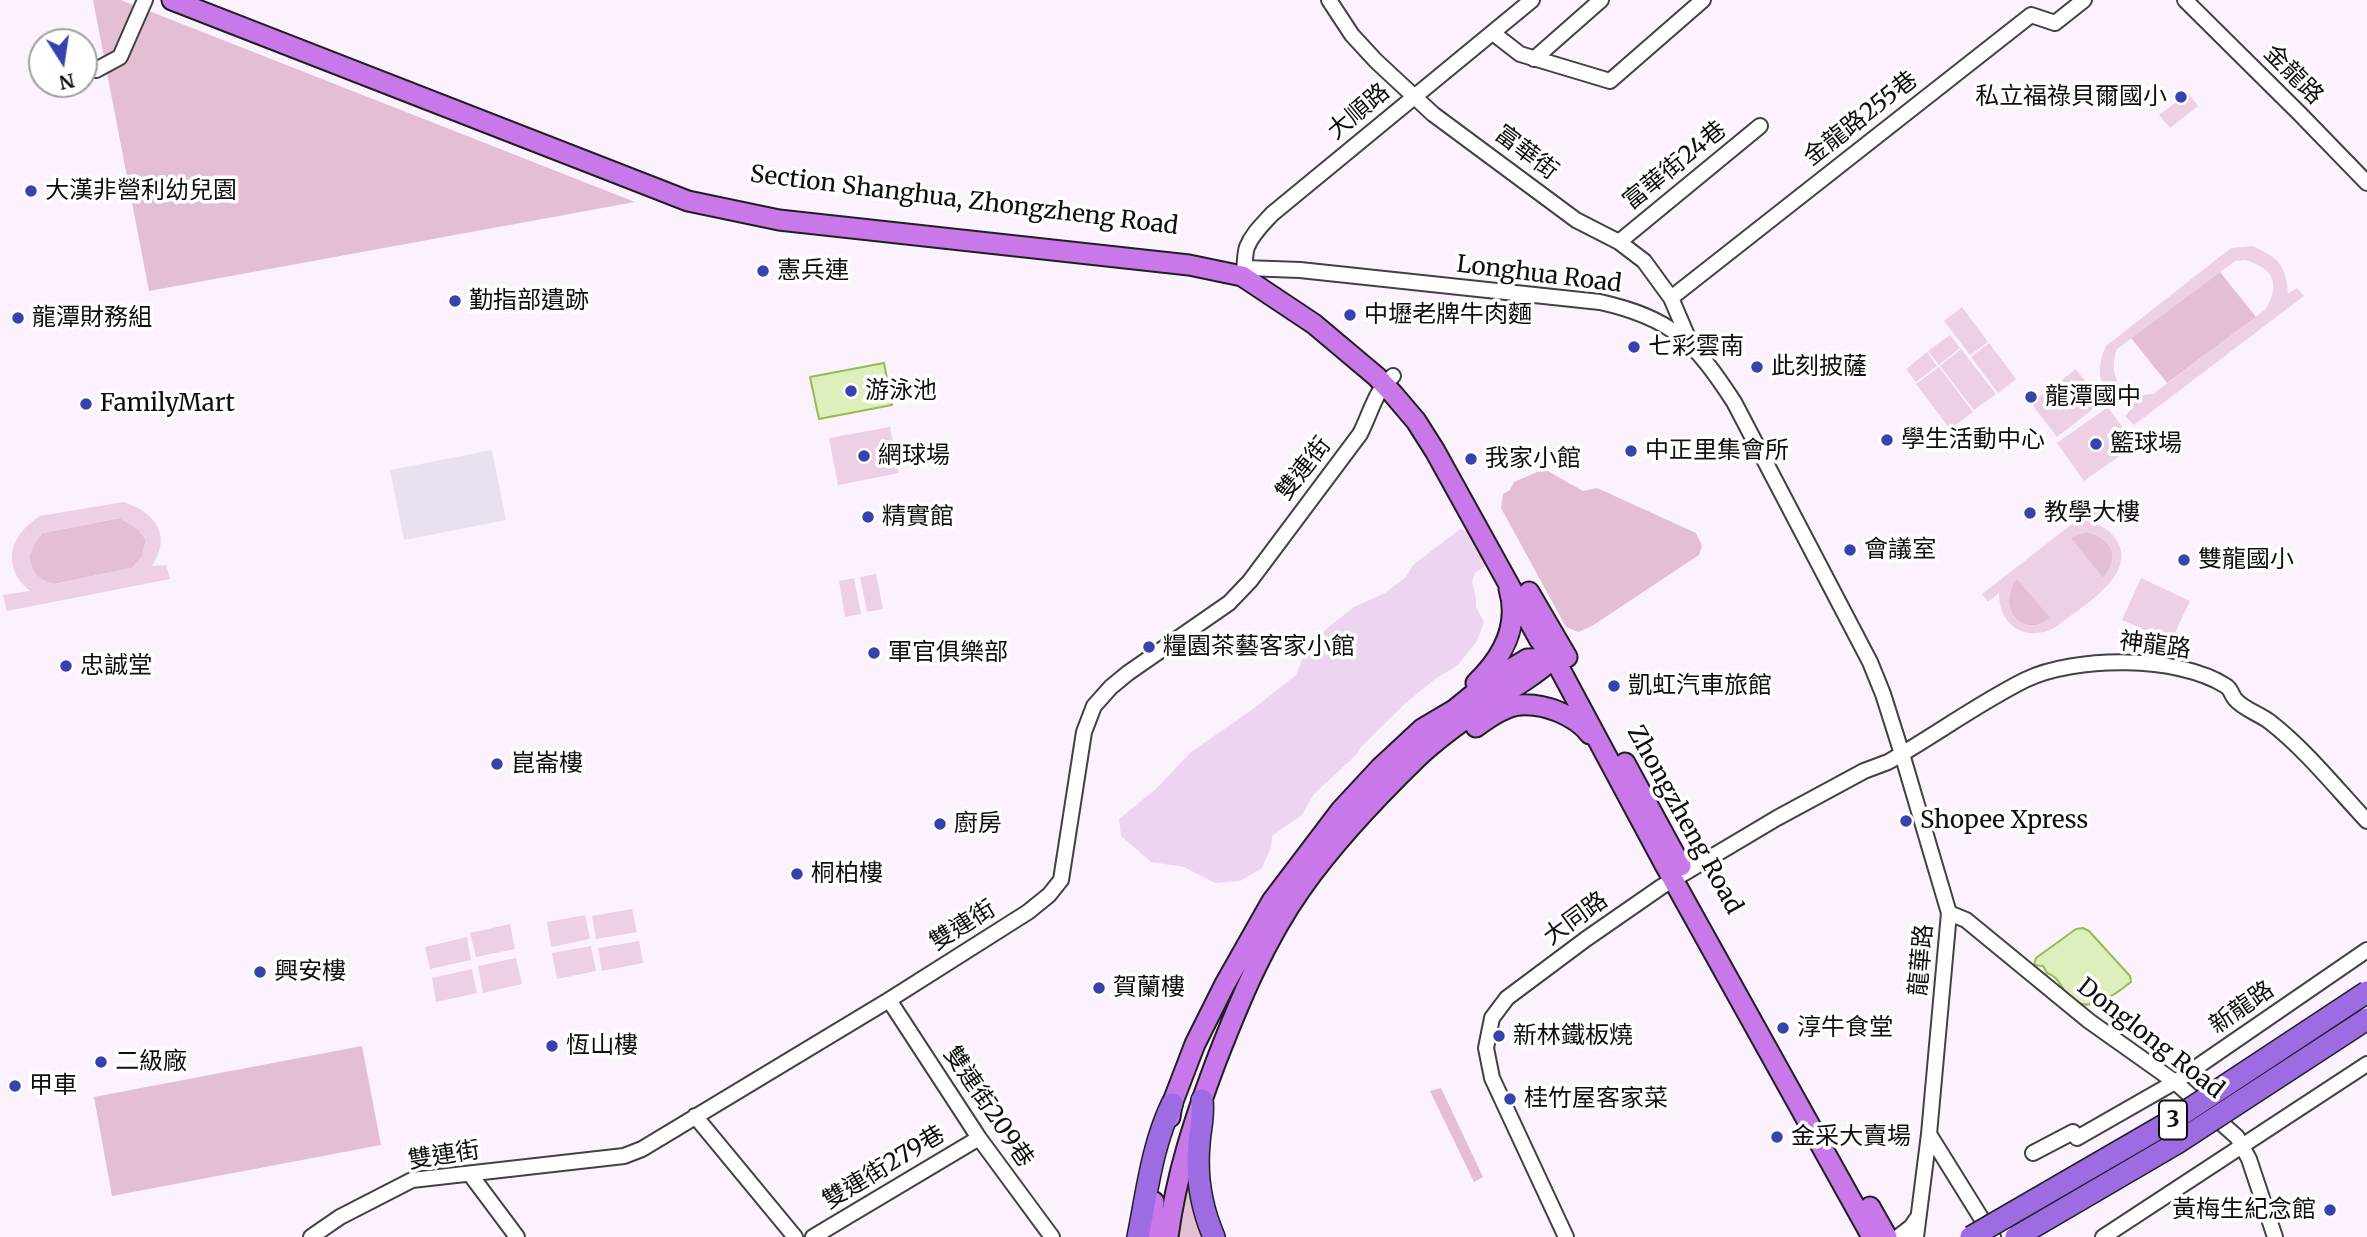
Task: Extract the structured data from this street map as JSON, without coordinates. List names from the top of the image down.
{
  "streets": {
    "highway": ["3"],
    "main road": ["Section Shanghua, Zhongzheng Road", "Zhongzheng Road"],
    "street": [
      "金龍路",
      "大順路",
      "金龍路255巷",
      "富華街",
      "富華街24巷",
      "Longhua Road",
      "雙連街",
      "神龍路",
      "大同路",
      "龍華路",
      "新龍路",
      "Donglong Road",
      "雙連街209巷",
      "雙連街279巷"
    ]
  },
  "crossings": [
    ["大順路", "富華街"],
    ["大順路", "Section Shanghua, Zhongzheng Road"],
    ["大順路", "Longhua Road"],
    ["大順路", "Zhongzheng Road"],
    ["金龍路255巷", "富華街"],
    ["富華街", "富華街24巷"],
    ["富華街", "Longhua Road"],
    ["Section Shanghua, Zhongzheng Road", "Longhua Road"],
    ["Section Shanghua, Zhongzheng Road", "Zhongzheng Road"],
    ["Longhua Road", "神龍路"],
    ["Longhua Road", "Zhongzheng Road"],
    ["Longhua Road", "大同路"],
    ["Longhua Road", "龍華路"],
    ["雙連街", "Zhongzheng Road"],
    ["雙連街", "雙連街209巷"],
    ["神龍路", "大同路"],
    ["神龍路", "龍華路"],
    ["Zhongzheng Road", "大同路"],
    ["大同路", "龍華路"],
    ["龍華路", "Donglong Road"],
    ["新龍路", "Donglong Road"],
    ["雙連街209巷", "雙連街279巷"]
  ],
  "places": [
    "私立福祿貝爾國小",
    "大漢非營利幼兒園",
    "憲兵連",
    "勤指部遺跡",
    "中壢老牌牛肉麵",
    "龍潭財務組",
    "七彩雲南",
    "此刻披薩",
    "游泳池",
    "龍潭國中",
    "FamilyMart",
    "學生活動中心",
    "籃球場",
    "中正里集會所",
    "網球場",
    "我家小館",
    "教學大樓",
    "精實館",
    "會議室",
    "雙龍國小",
    "糧園茶藝客家小館",
    "軍官俱樂部",
    "忠誠堂",
    "凱虹汽車旅館",
    "崑崙樓",
    "Shopee Xpress",
    "廚房",
    "桐柏樓",
    "興安樓",
    "賀蘭樓",
    "淳牛食堂",
    "新林鐵板燒",
    "恆山樓",
    "二級廠",
    "甲車",
    "桂竹屋客家菜",
    "金采大賣場",
    "黃梅生紀念館"
  ],
  "north": "bottom"
}
